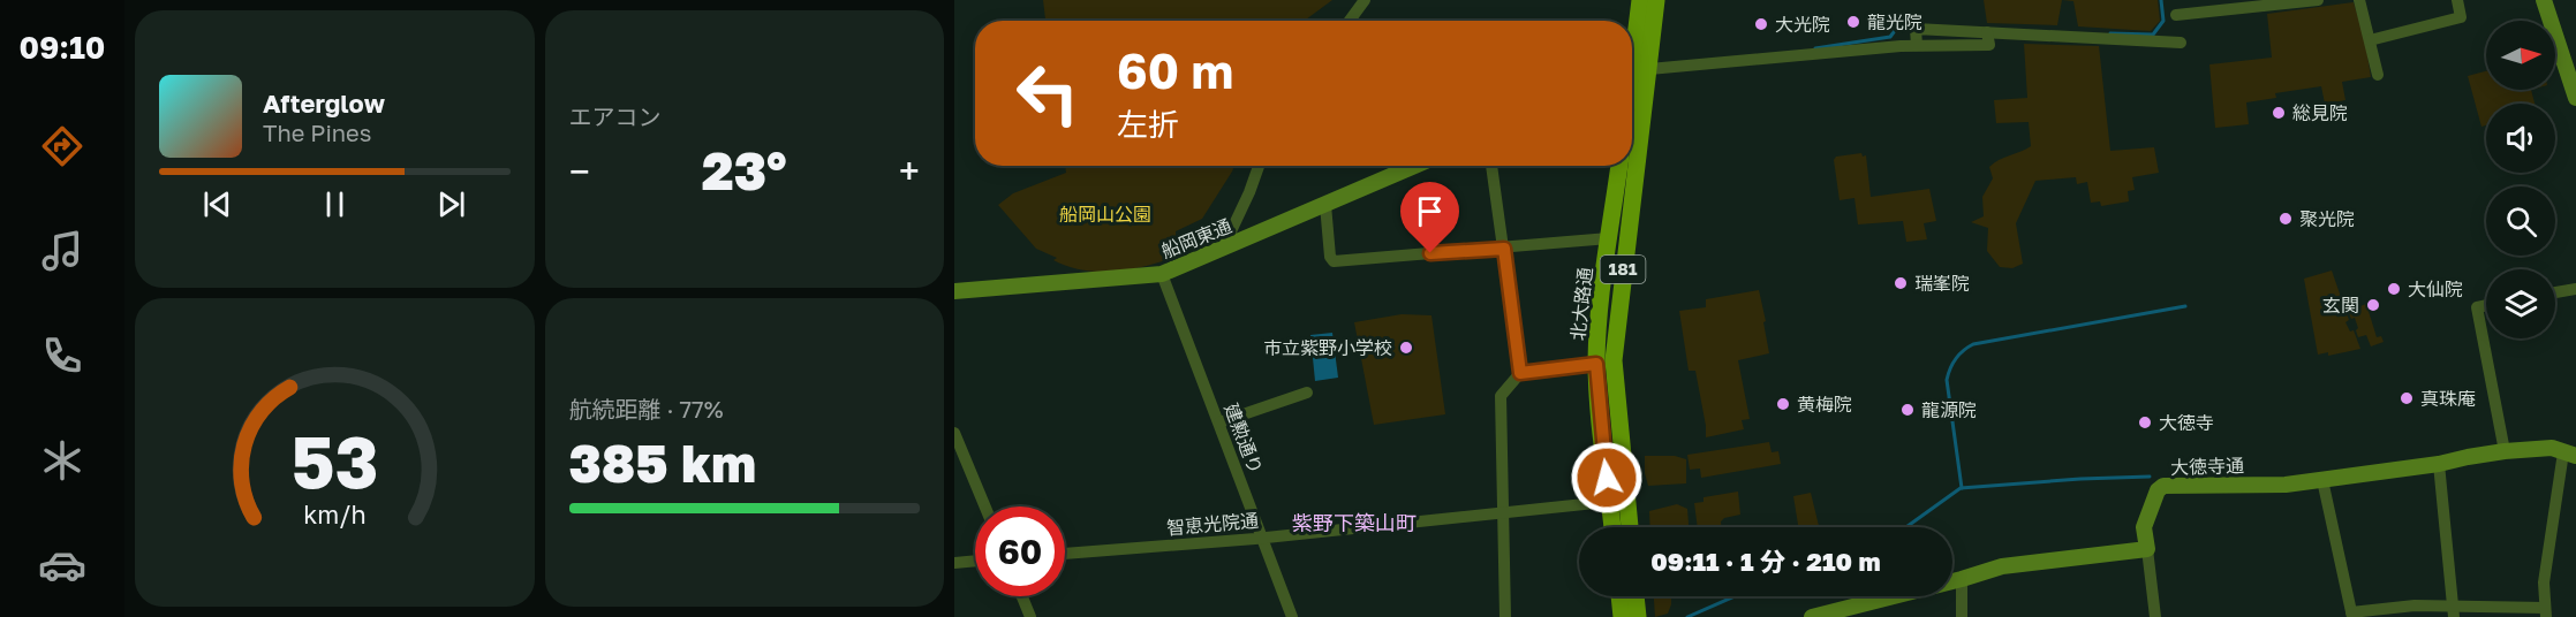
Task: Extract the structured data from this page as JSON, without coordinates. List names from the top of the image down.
{
  "streets": {
    "main road": ["181", "北大路通"],
    "street": [
      "船岡東通",
      "建勲通り",
      "大徳寺通",
      "智恵光院通"
    ]
  },
  "crossings": [
    ["船岡東通", "建勲通り"],
    ["北大路通", "智恵光院通"],
    ["建勲通り", "智恵光院通"]
  ],
  "districts": ["紫野下築山町"],
  "parks": ["船岡山公園"],
  "places": [
    "龍光院",
    "大光院",
    "総見院",
    "聚光院",
    "瑞峯院",
    "大仙院",
    "玄関",
    "市立紫野小学校",
    "真珠庵",
    "黄梅院",
    "龍源院",
    "大徳寺"
  ],
  "north": "right",
  "page": {
    "tabs": "09:10",
    "tile": [
      "エアコン",
      ["航続距離 · 77%", "385 km"]
    ],
    "turn": ["60 m", "左折"],
    "song": ["Afterglow", "The Pines"],
    "heat": ["−", "23°", "+"],
    "limit": "60",
    "trip": "09:11 · 1 分 · 210 m",
    "gauge": ["53", "km/h"]
  }
}
